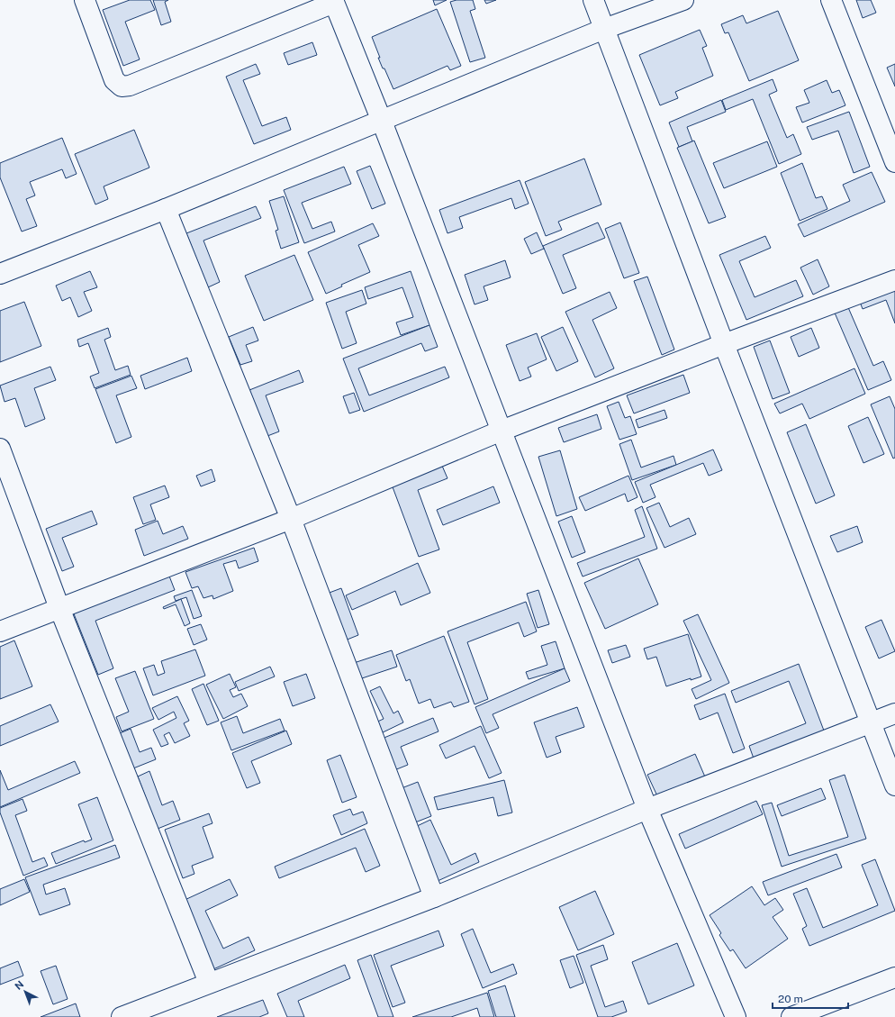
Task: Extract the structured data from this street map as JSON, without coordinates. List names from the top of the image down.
{
  "scale_bar": "20 m",
  "north": "top left"
}
